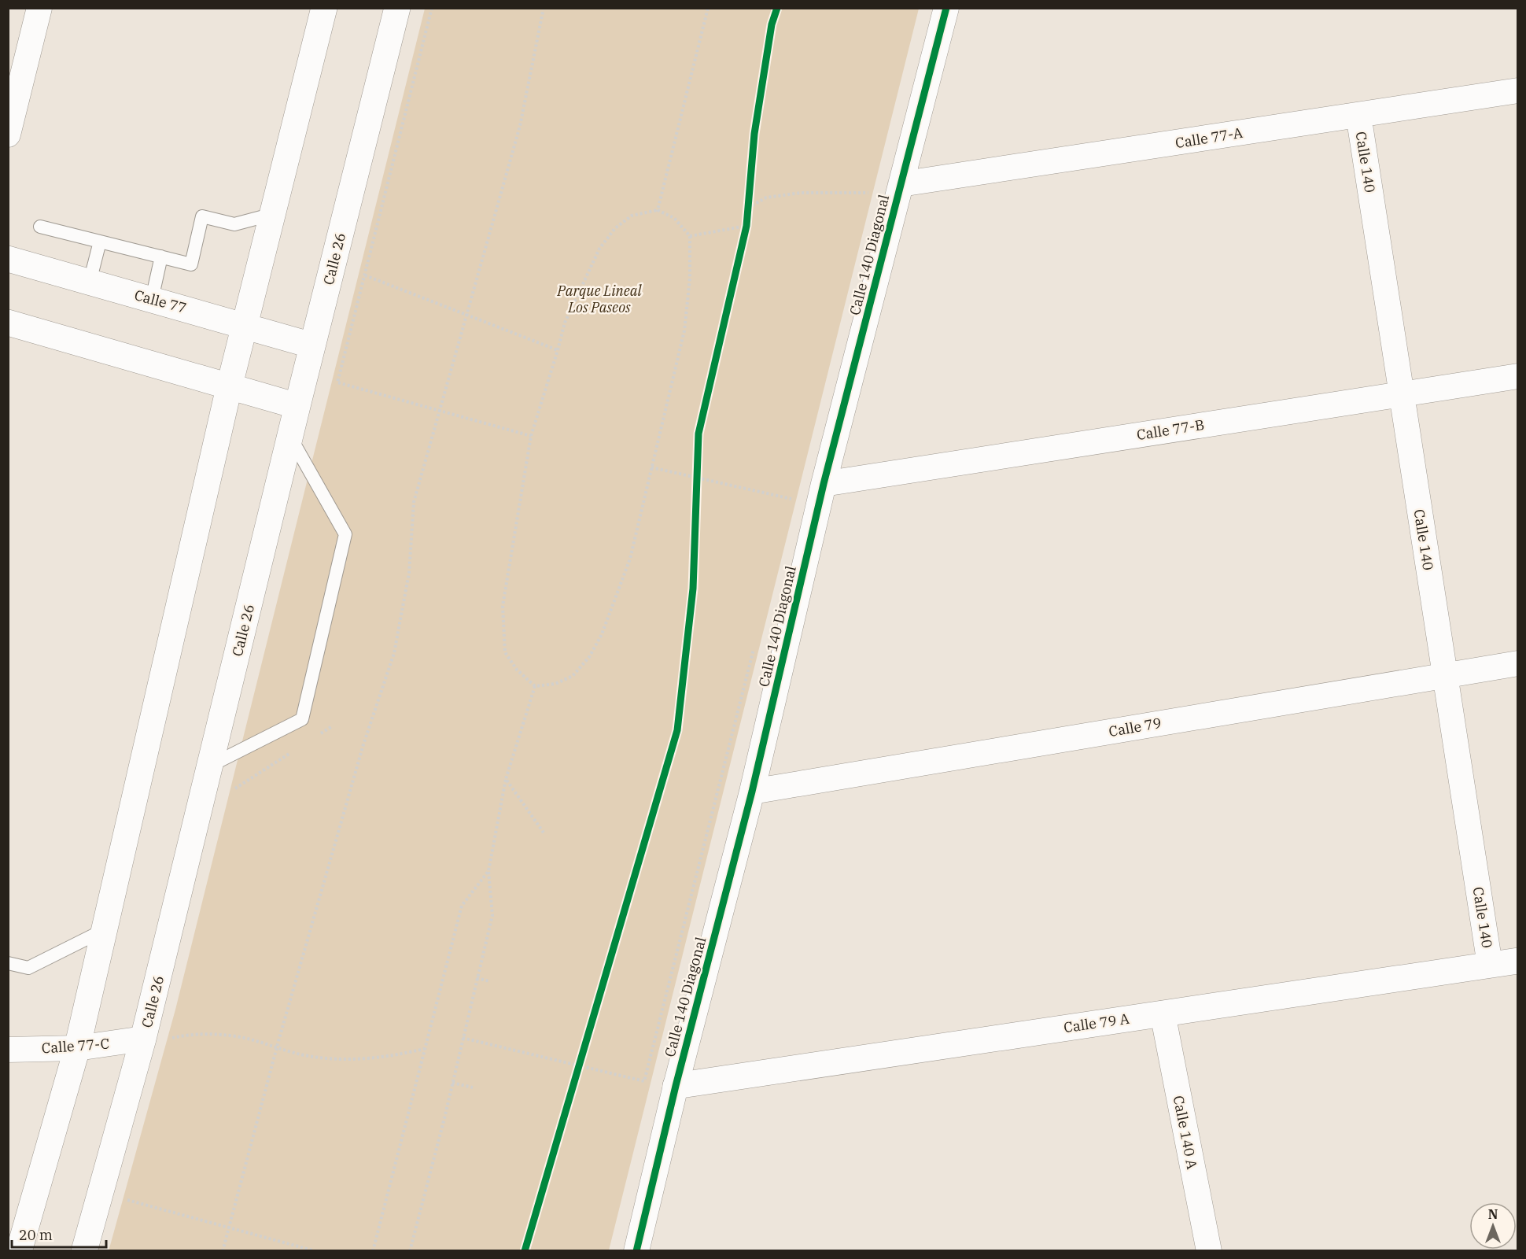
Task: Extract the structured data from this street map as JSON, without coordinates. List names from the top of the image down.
{
  "streets": {
    "main road": ["Calle 26", "Calle 77", "Calle 79 A"],
    "street": [
      "Calle 77-A",
      "Calle 140",
      "Calle 140 Diagonal",
      "Calle 77-B",
      "Calle 79",
      "Calle 77-C",
      "Calle 140 A"
    ]
  },
  "crossings": [
    ["Calle 77-A", "Calle 140"],
    ["Calle 77-A", "Calle 140 Diagonal"],
    ["Calle 140", "Calle 77-B"],
    ["Calle 140", "Calle 79"],
    ["Calle 140", "Calle 79 A"],
    ["Calle 140 Diagonal", "Calle 77-B"],
    ["Calle 140 Diagonal", "Calle 79"],
    ["Calle 140 Diagonal", "Calle 79 A"],
    ["Calle 26", "Calle 77"],
    ["Calle 26", "Calle 77-C"],
    ["Calle 79 A", "Calle 140 A"]
  ],
  "parks": ["Parque Lineal Los Paseos"],
  "scale_bar": "20 m",
  "north": "top"
}
